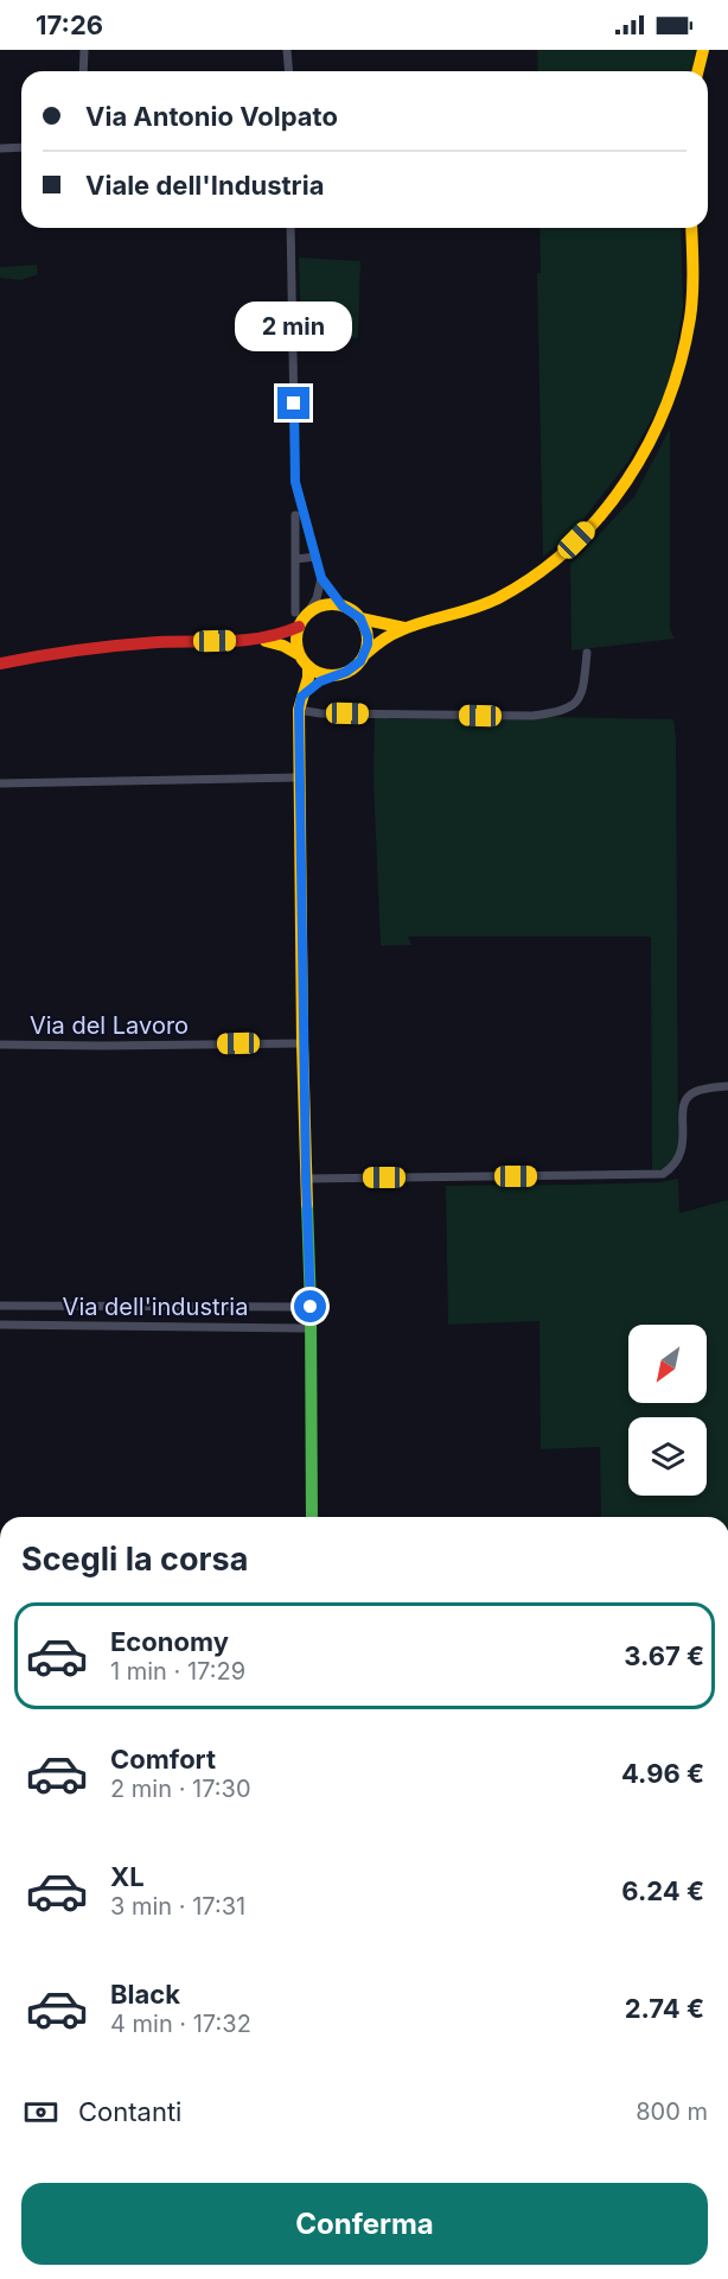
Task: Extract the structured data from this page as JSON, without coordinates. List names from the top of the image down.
{
  "streets": {
    "street": ["Via del Lavoro", "Via dell'industria"]
  },
  "north": "bottom left",
  "page": {
    "status": "17:26",
    "banner": ["Via Antonio Volpato", "Viale dell'Industria"],
    "bubble": "2 min",
    "heading": "Scegli la corsa",
    "list": [
      {
        "name": "Economy",
        "note": "1 min · 17:29",
        "value": "3.67 €"
      },
      {
        "name": "Comfort",
        "note": "2 min · 17:30",
        "value": "4.96 €"
      },
      {
        "name": "XL",
        "note": "3 min · 17:31",
        "value": "6.24 €"
      },
      {
        "name": "Black",
        "note": "4 min · 17:32",
        "value": "2.74 €"
      }
    ],
    "pay": ["Contanti", "800 m"],
    "buttons": "Conferma"
  }
}
